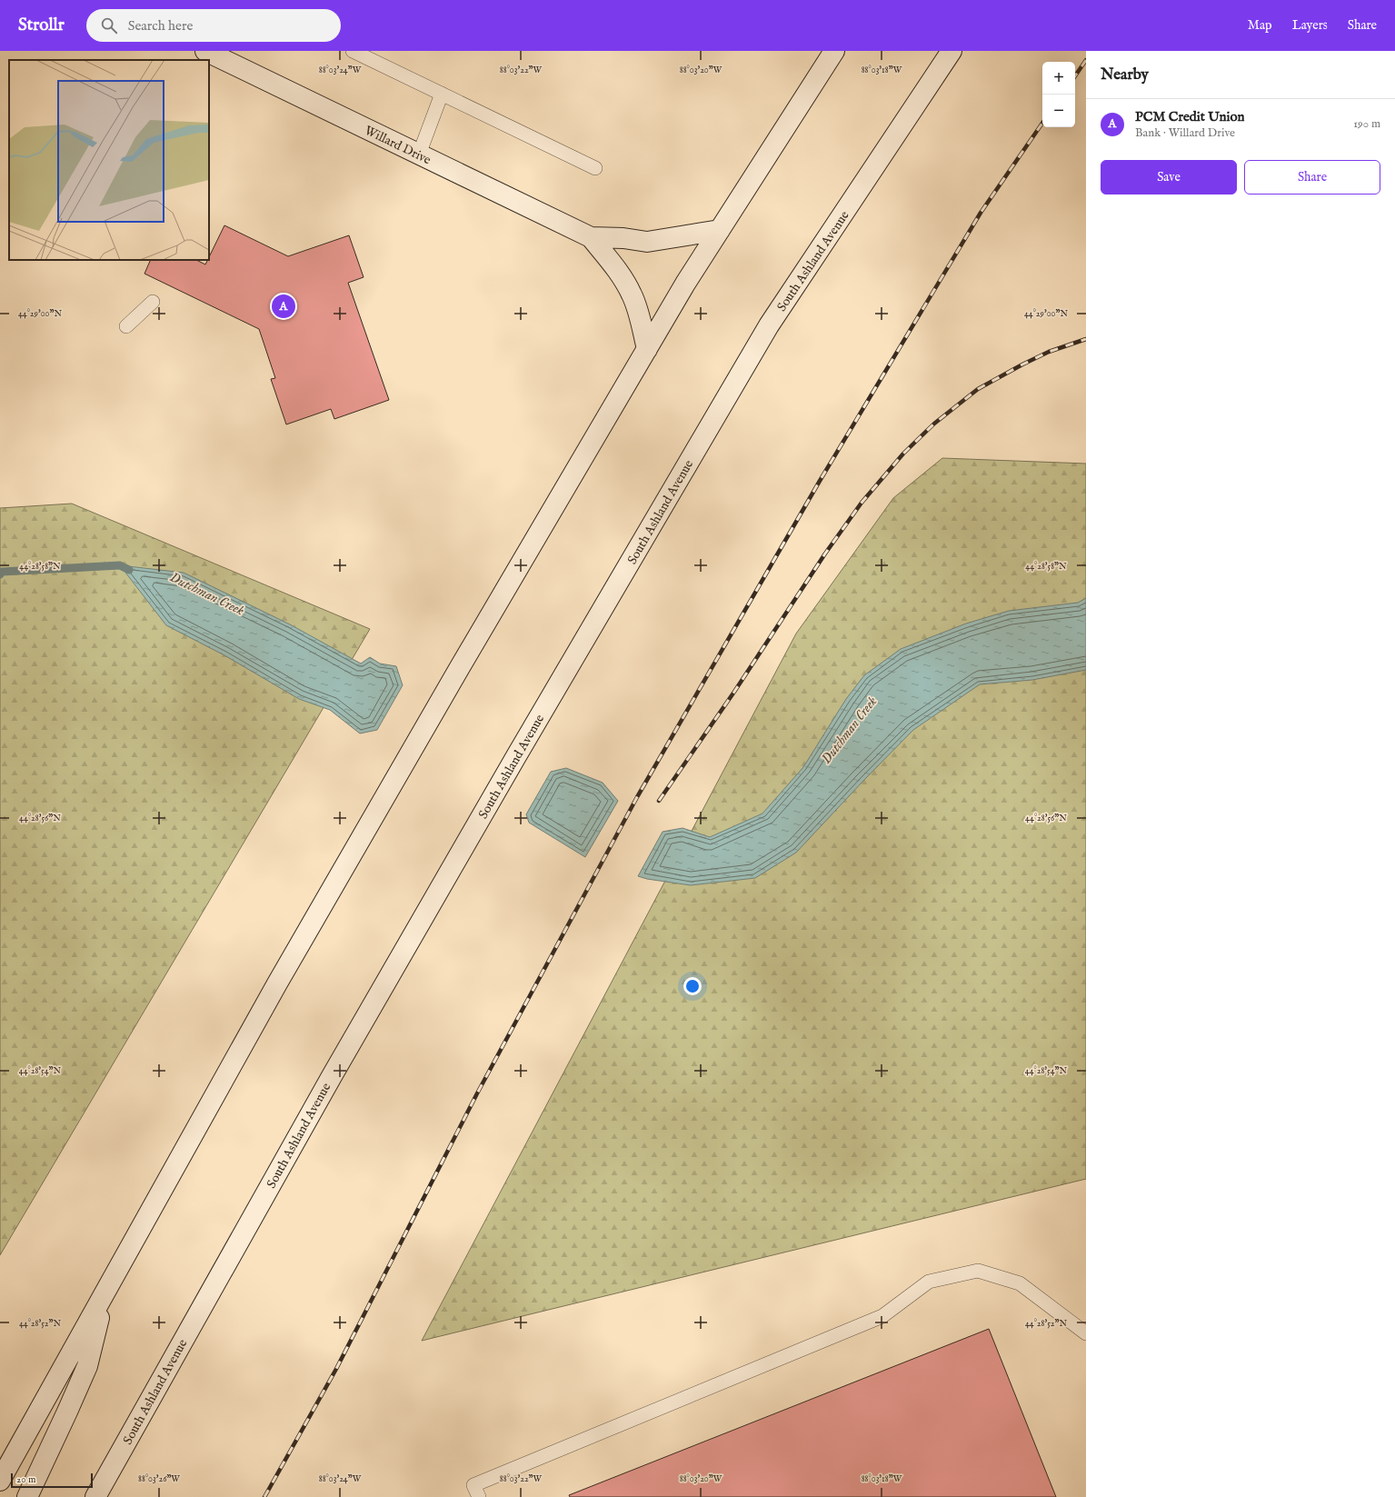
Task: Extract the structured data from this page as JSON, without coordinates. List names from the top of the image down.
{
  "streets": {
    "main road": ["Willard Drive", "South Ashland Avenue"]
  },
  "water": ["Dutchman Creek"],
  "scale_bar": "20 m",
  "page": {
    "header": "Strollr",
    "search": "Search here",
    "nav": ["Map", "Layers", "Share"],
    "heading": "Nearby",
    "map_buttons": ["+", "−"],
    "list": [
      {
        "mark": "A",
        "name": "PCM Credit Union",
        "note": "Bank · Willard Drive",
        "value": "190 m"
      }
    ],
    "buttons": ["Save", "Share"],
    "pins": "A",
    "scale": "20 m"
  },
  "coordinates": [
    "88°03'24\"W",
    "88°03'22\"W",
    "88°03'20\"W",
    "88°03'18\"W",
    "44°29'00\"N",
    "44°28'58\"N",
    "44°28'56\"N",
    "44°28'54\"N",
    "44°28'52\"N",
    "88°03'26\"W"
  ]
}
